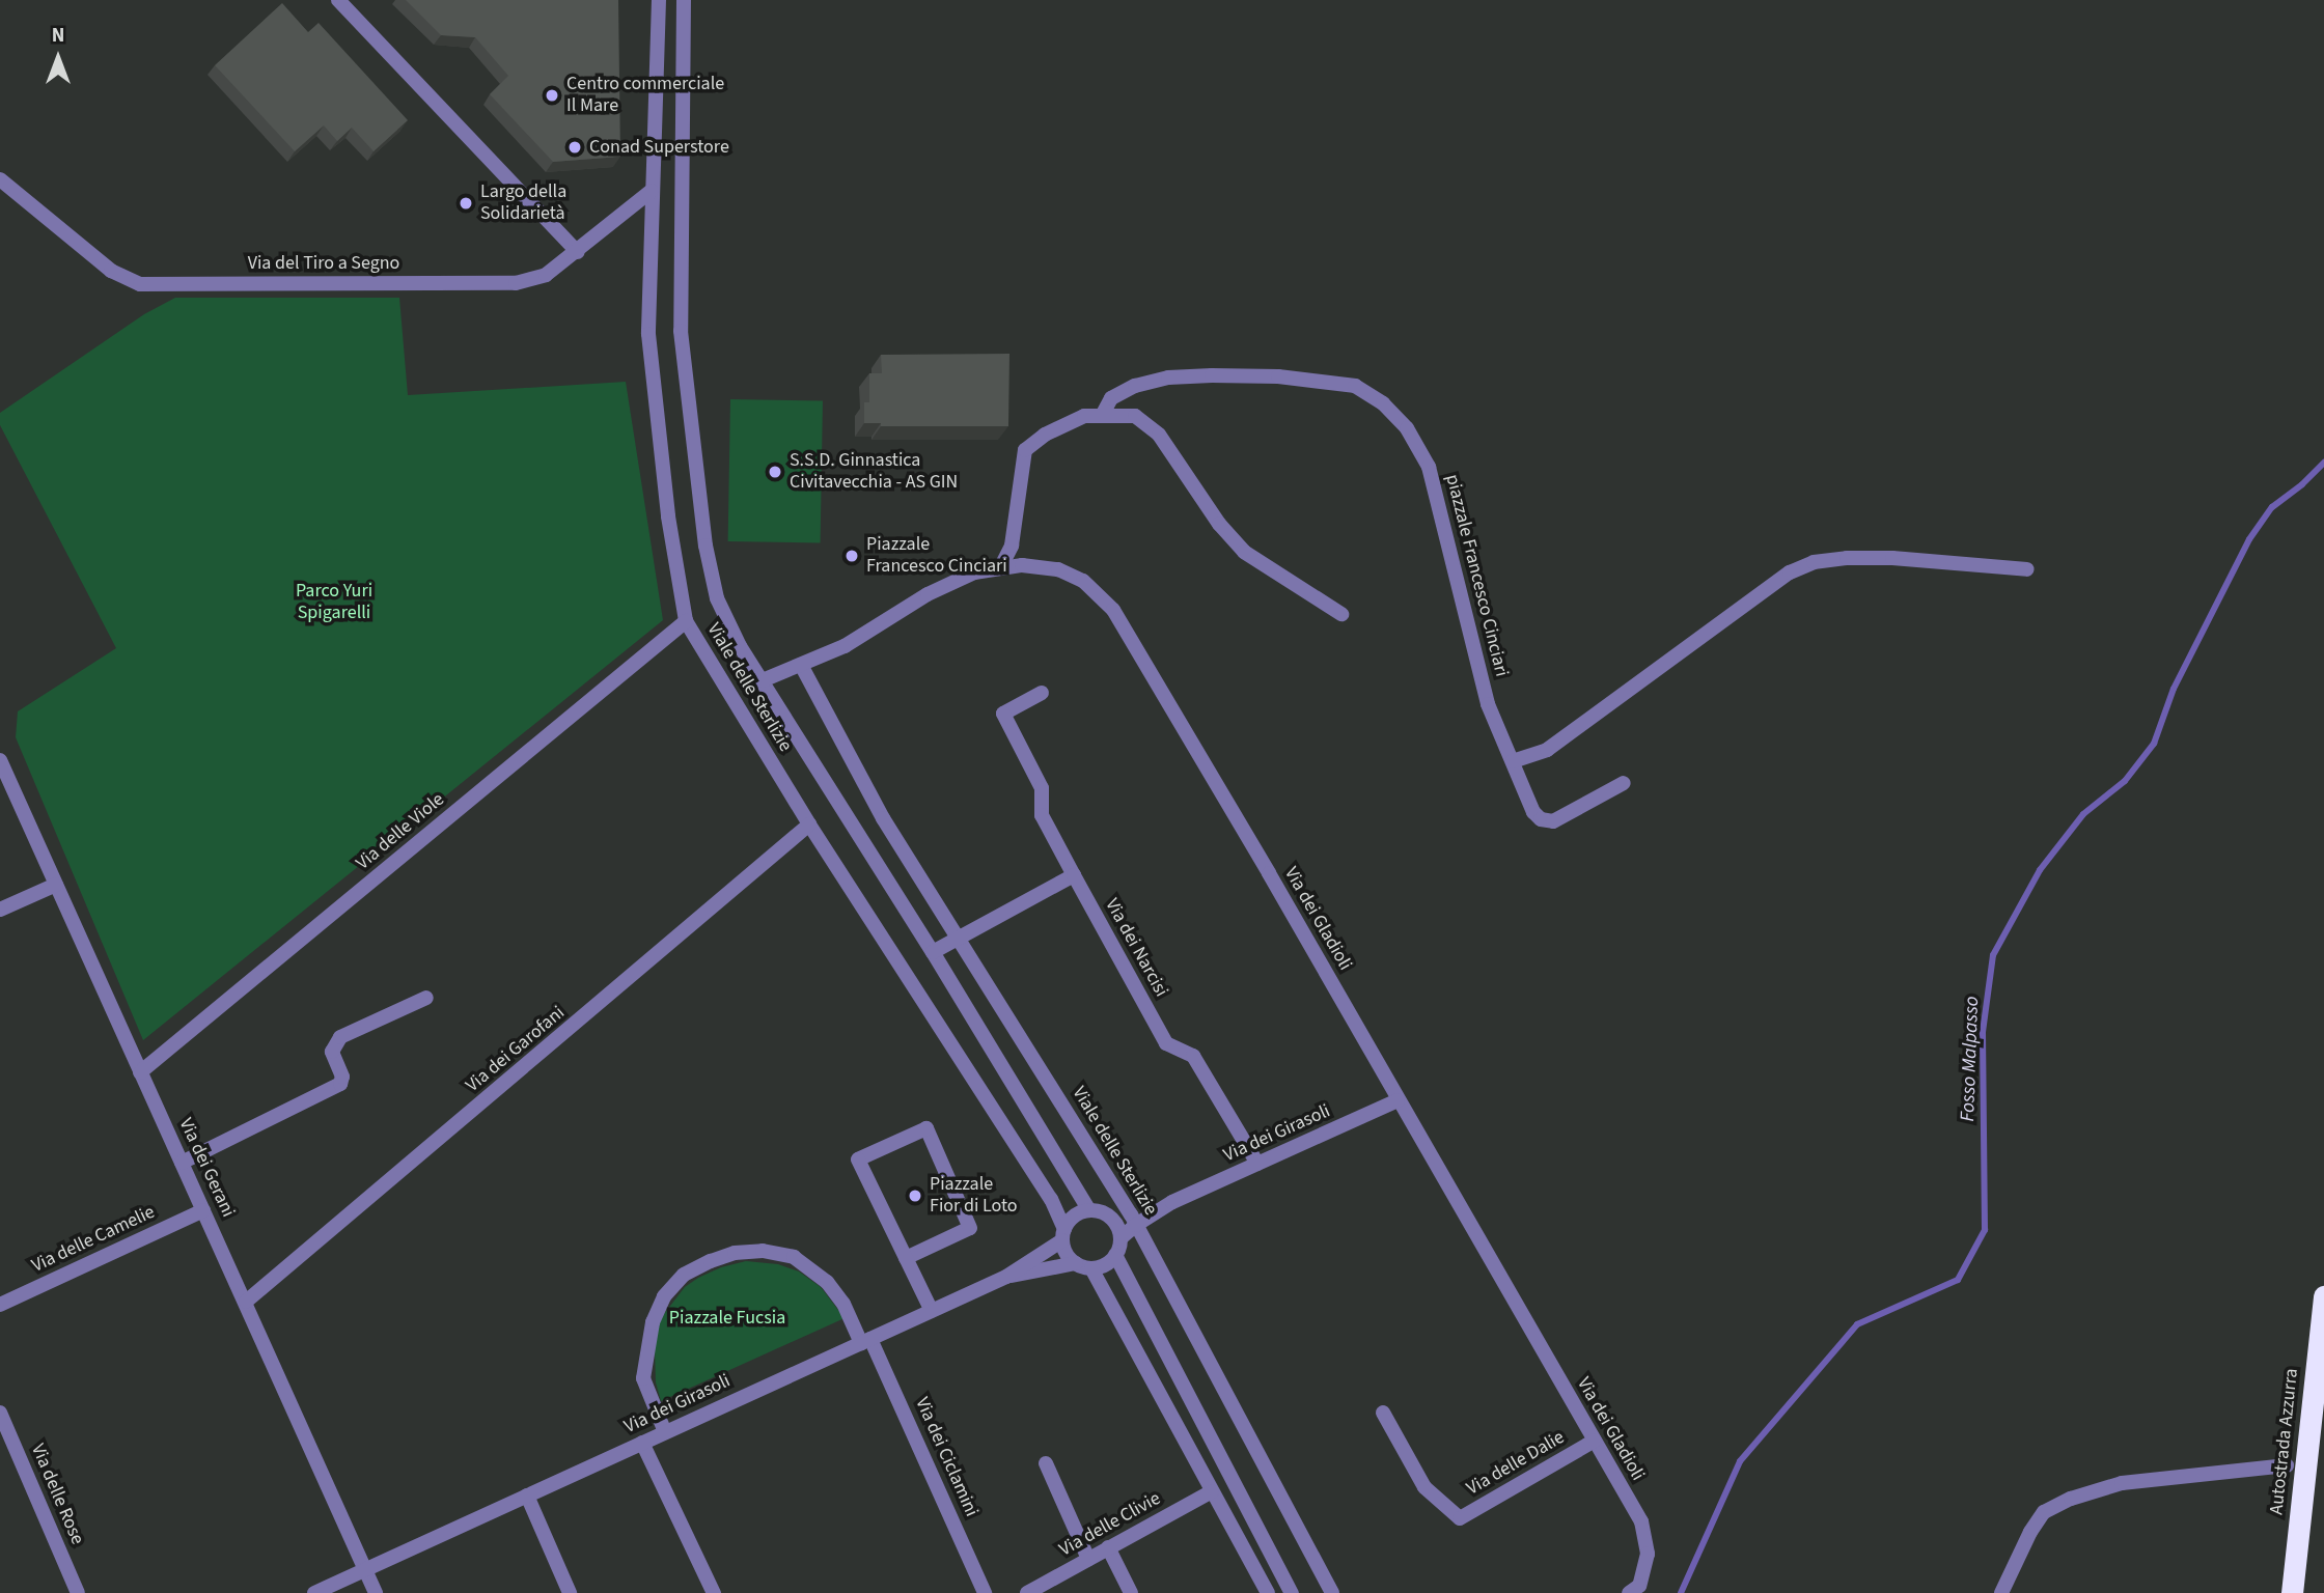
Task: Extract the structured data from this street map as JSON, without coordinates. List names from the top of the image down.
{
  "streets": {
    "highway": ["Autostrada Azzurra"],
    "street": [
      "Via del Tiro a Segno",
      "piazzale Francesco Cinciari",
      "Viale delle Sterlizie",
      "Via delle Viole",
      "Via dei Gladioli",
      "Via dei Narcisi",
      "Via dei Garofani",
      "Via dei Girasoli",
      "Via dei Gerani",
      "Via delle Camelie",
      "Via dei Ciclamini",
      "Via delle Dalie",
      "Via delle Rose",
      "Via delle Clivie"
    ]
  },
  "crossings": [
    ["Via del Tiro a Segno", "Viale delle Sterlizie"],
    ["piazzale Francesco Cinciari", "Via dei Gladioli"],
    ["Viale delle Sterlizie", "Via delle Viole"],
    ["Viale delle Sterlizie", "Via dei Gladioli"],
    ["Viale delle Sterlizie", "Via dei Garofani"],
    ["Viale delle Sterlizie", "Via dei Girasoli"],
    ["Via delle Viole", "Via dei Gerani"],
    ["Via dei Gladioli", "Via dei Girasoli"],
    ["Via dei Gladioli", "Via delle Dalie"],
    ["Via dei Narcisi", "Via dei Girasoli"],
    ["Via dei Garofani", "Via dei Gerani"],
    ["Via dei Girasoli", "Via dei Gerani"],
    ["Via dei Girasoli", "Via dei Ciclamini"],
    ["Via dei Gerani", "Via delle Camelie"]
  ],
  "water": ["Fosso Malpasso"],
  "parks": ["Parco Yuri Spigarelli", "Piazzale Fucsia"],
  "places": [
    "Centro commerciale Il Mare",
    "Conad Superstore",
    "Largo della Solidarietà",
    "S.S.D. Ginnastica Civitavecchia - AS GIN",
    "Piazzale Francesco Cinciari",
    "Piazzale Fior di Loto"
  ],
  "north": "top"
}
